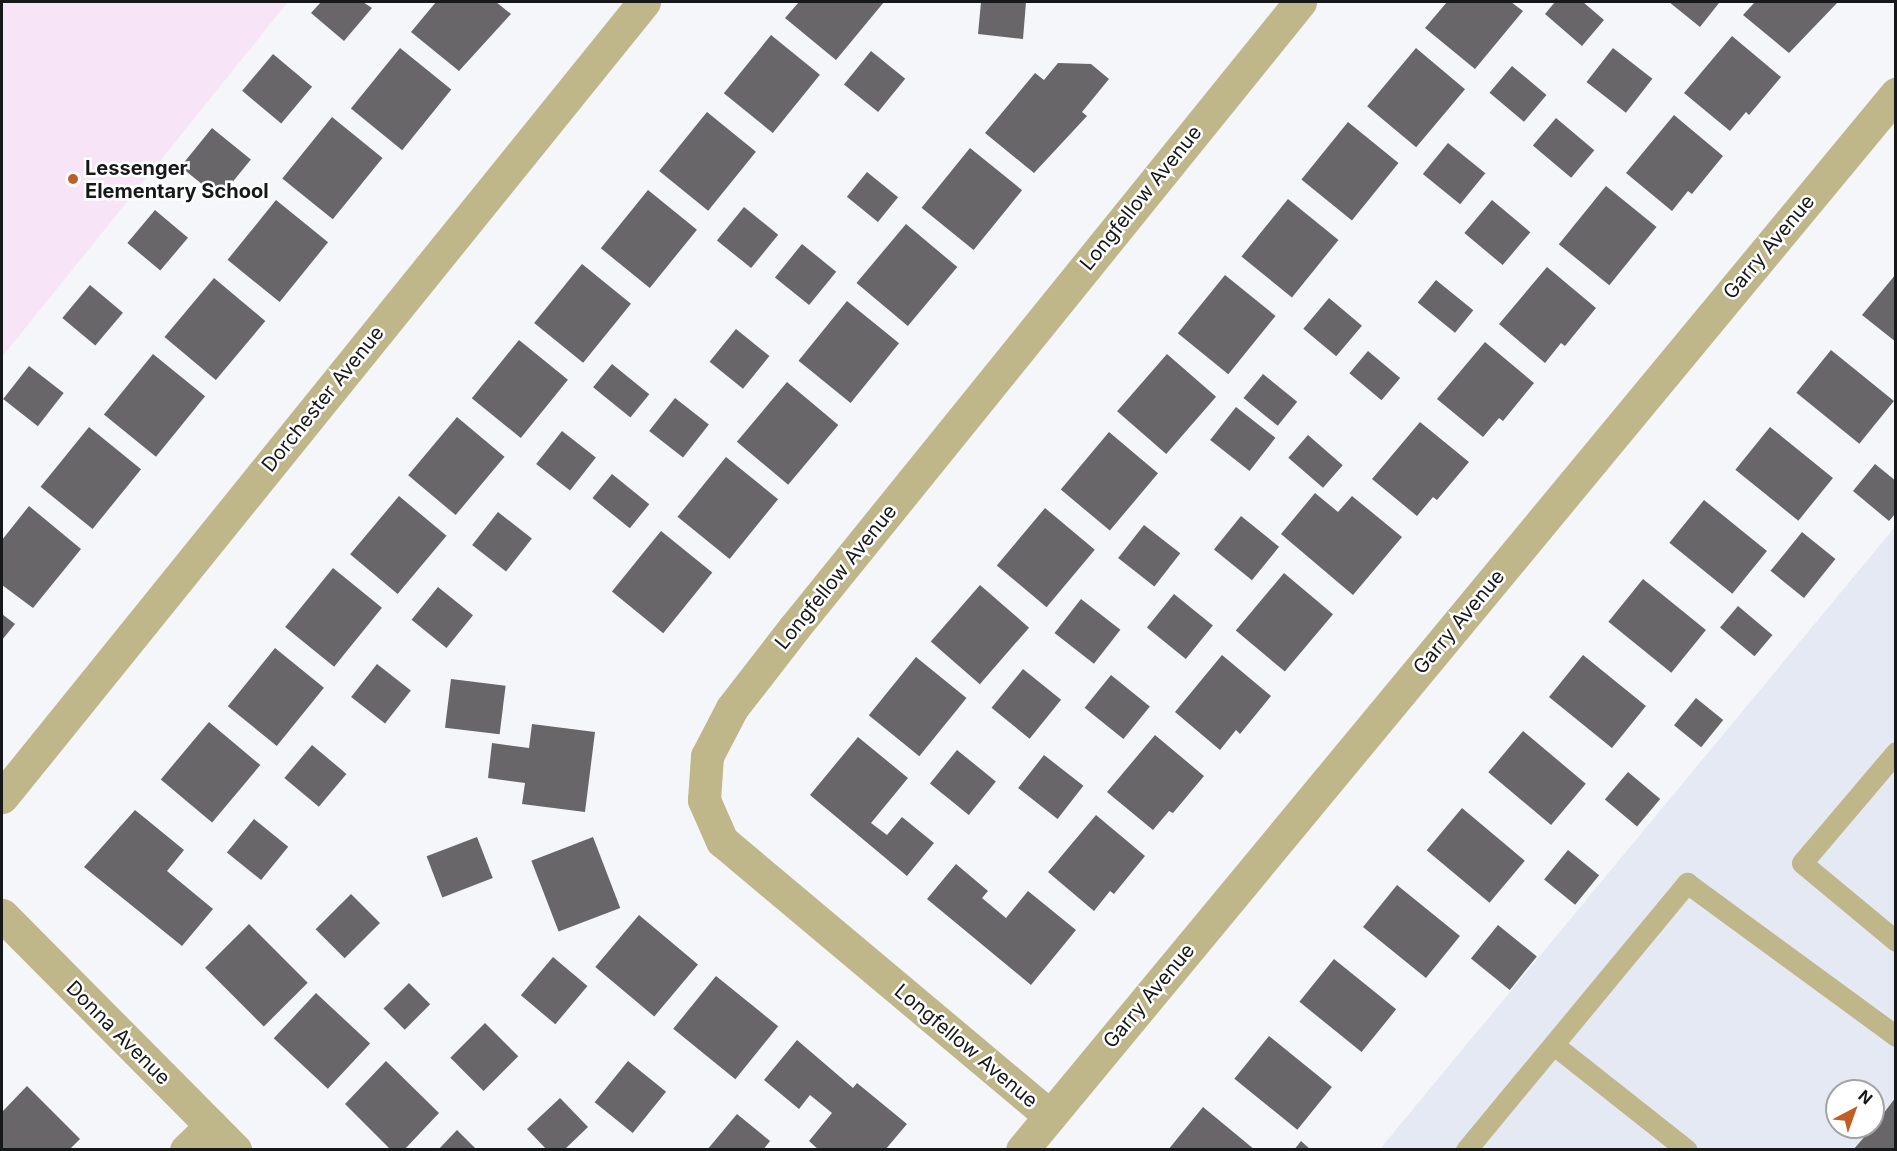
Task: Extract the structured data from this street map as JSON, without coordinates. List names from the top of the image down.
{
  "streets": {
    "street": [
      "Longfellow Avenue",
      "Garry Avenue",
      "Dorchester Avenue",
      "Donna Avenue"
    ]
  },
  "crossings": [
    ["Longfellow Avenue", "Garry Avenue"]
  ],
  "places": ["Lessenger Elementary School"],
  "north": "top right"
}
